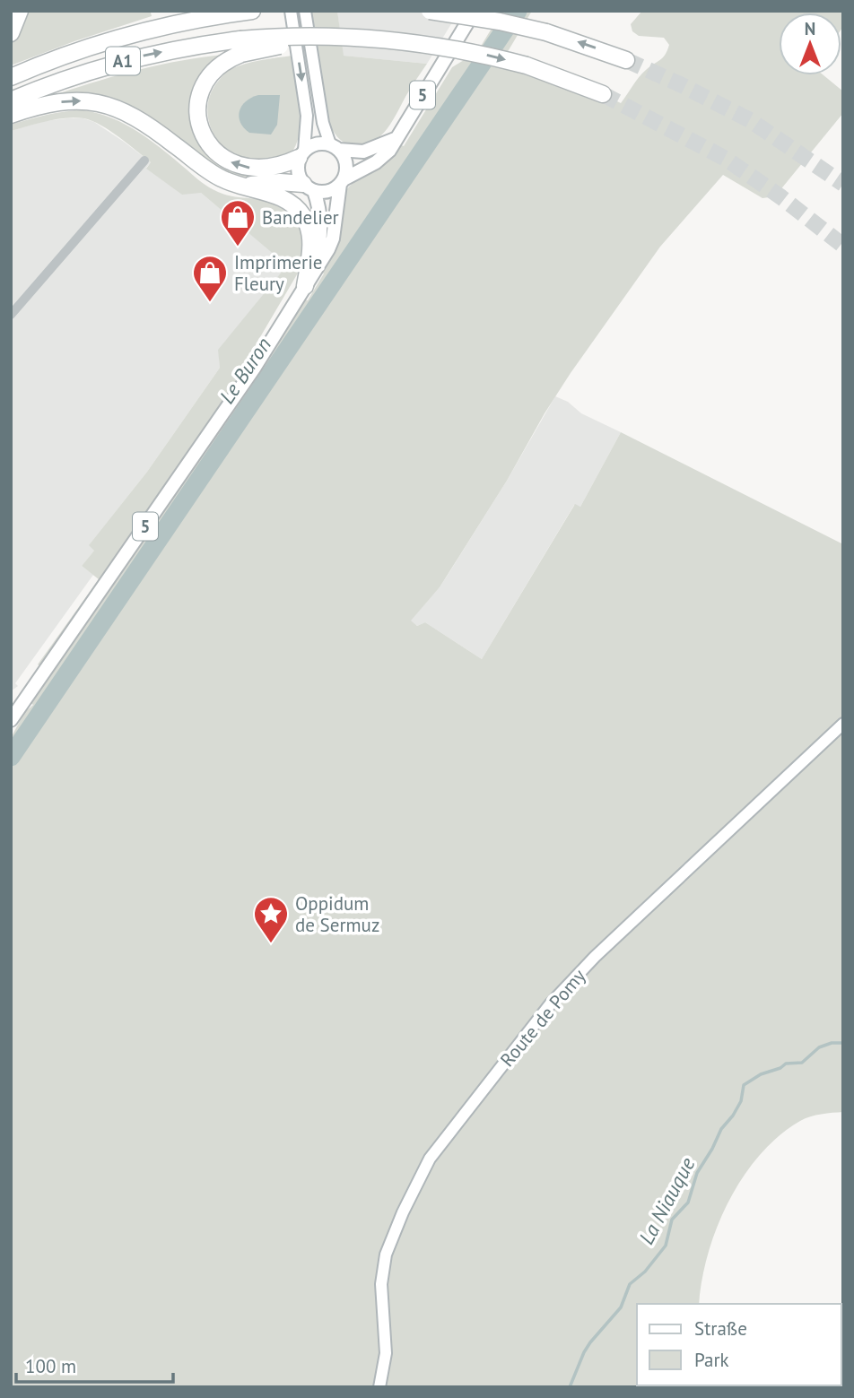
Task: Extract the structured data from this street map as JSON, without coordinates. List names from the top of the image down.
{
  "streets": {
    "highway": ["A1"],
    "main road": ["5"],
    "street": ["Route de Pomy"]
  },
  "water": ["Le Buron", "La Niauque"],
  "places": {
    "shop": ["Bandelier", "Imprimerie Fleury"],
    "place": ["Oppidum de Sermuz"]
  },
  "legend": ["Straße", "Park"],
  "scale_bar": "100 m",
  "north": "top"
}
